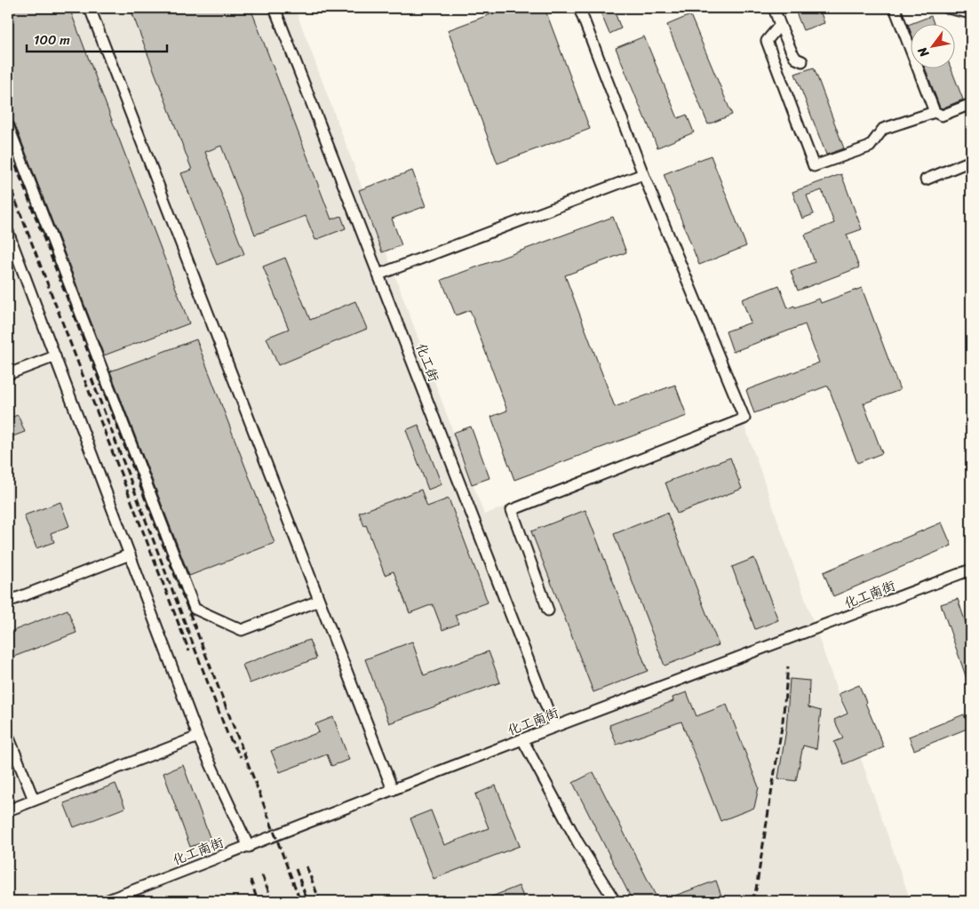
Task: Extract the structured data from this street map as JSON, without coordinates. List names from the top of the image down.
{
  "streets": {
    "street": ["化工街", "化工南街"]
  },
  "crossings": [
    ["化工街", "化工南街"]
  ],
  "scale_bar": "100 m",
  "north": "bottom left"
}
